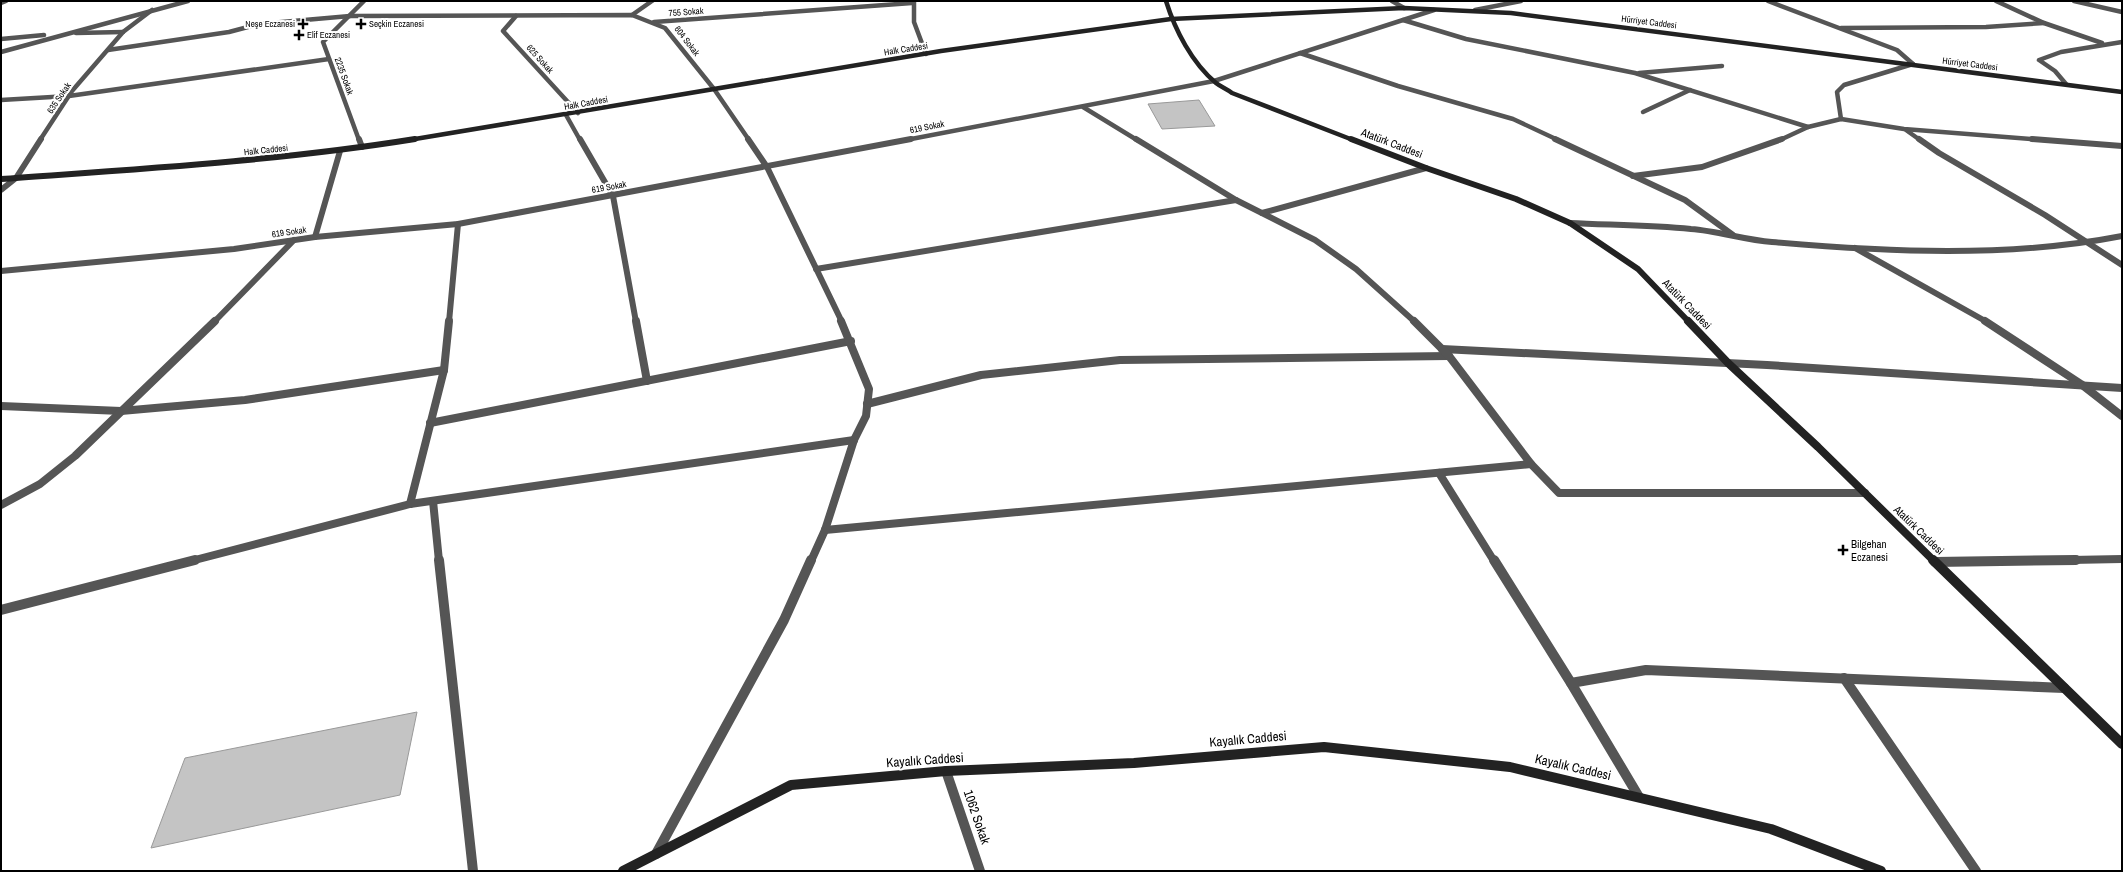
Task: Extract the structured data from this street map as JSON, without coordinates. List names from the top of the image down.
{
  "streets": {
    "street": [
      "755 Sokak",
      "Hürriyet Caddesi",
      "604 Sokak",
      "Halk Caddesi",
      "625 Sokak",
      "2235 Sokak",
      "635 Sokak",
      "619 Sokak",
      "Atatürk Caddesi",
      "Kayalık Caddesi",
      "1062 Sokak"
    ]
  },
  "crossings": [
    ["755 Sokak", "604 Sokak"],
    ["Hürriyet Caddesi", "Halk Caddesi"],
    ["Hürriyet Caddesi", "619 Sokak"],
    ["Hürriyet Caddesi", "Atatürk Caddesi"],
    ["604 Sokak", "Halk Caddesi"],
    ["604 Sokak", "625 Sokak"],
    ["604 Sokak", "2235 Sokak"],
    ["604 Sokak", "635 Sokak"],
    ["604 Sokak", "619 Sokak"],
    ["604 Sokak", "Kayalık Caddesi"],
    ["Halk Caddesi", "625 Sokak"],
    ["Halk Caddesi", "2235 Sokak"],
    ["Halk Caddesi", "635 Sokak"],
    ["Halk Caddesi", "Atatürk Caddesi"],
    ["619 Sokak", "Atatürk Caddesi"],
    ["Kayalık Caddesi", "1062 Sokak"]
  ],
  "places": {
    "health": [
      "Neşe Eczanesi",
      "Seçkin Eczanesi",
      "Elif Eczanesi",
      "Bilgehan Eczanesi"
    ]
  }
}
